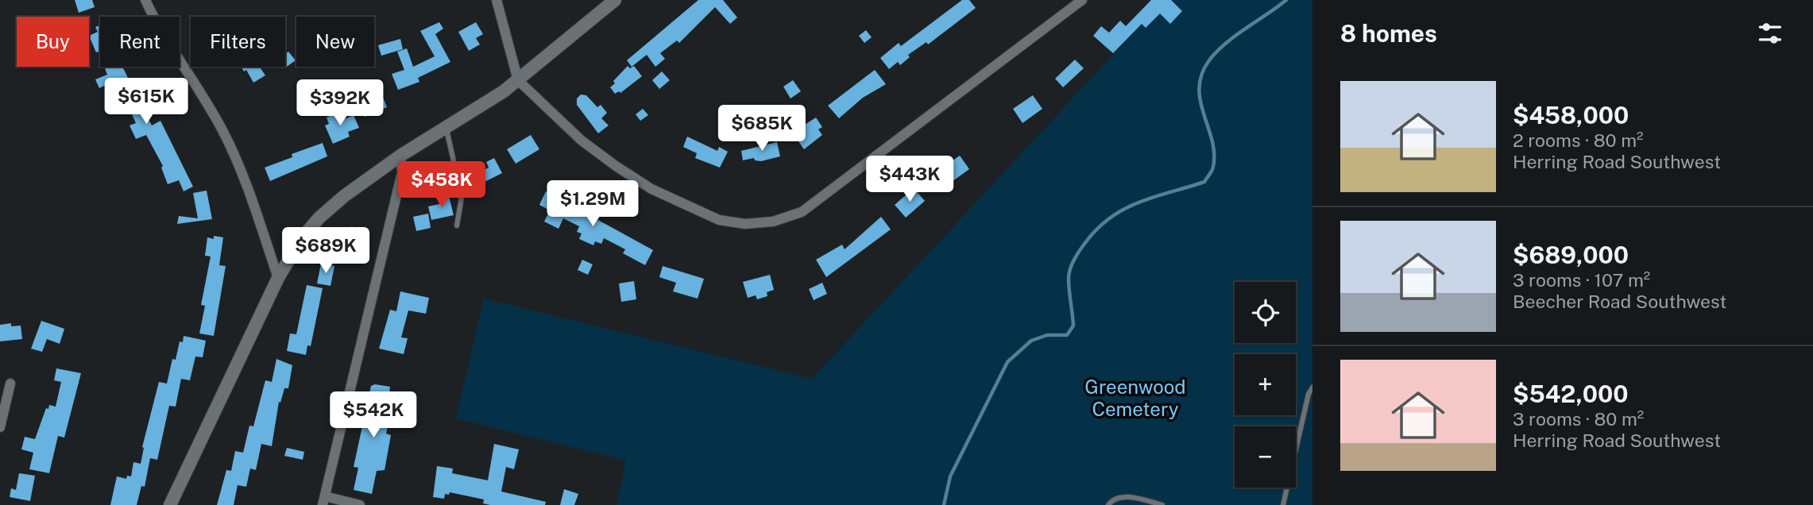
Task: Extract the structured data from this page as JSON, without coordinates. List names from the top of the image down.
{
  "parks": ["Greenwood Cemetery"],
  "page": {
    "heading": "8 homes",
    "chip": [
      "Buy",
      "Rent",
      "Filters",
      "New"
    ],
    "list": [
      {
        "name": "$458,000",
        "note": "2 rooms · 80 m² · Herring Road Southwest"
      },
      {
        "name": "$689,000",
        "note": "3 rooms · 107 m² · Beecher Road Southwest"
      },
      {
        "name": "$542,000",
        "note": "3 rooms · 80 m² · Herring Road Southwest"
      }
    ],
    "price": [
      "$615K",
      "$392K",
      "$685K",
      "$443K",
      "$458K",
      "$1.29M",
      "$689K",
      "$542K"
    ],
    "map_buttons": ["+", "−"]
  }
}
